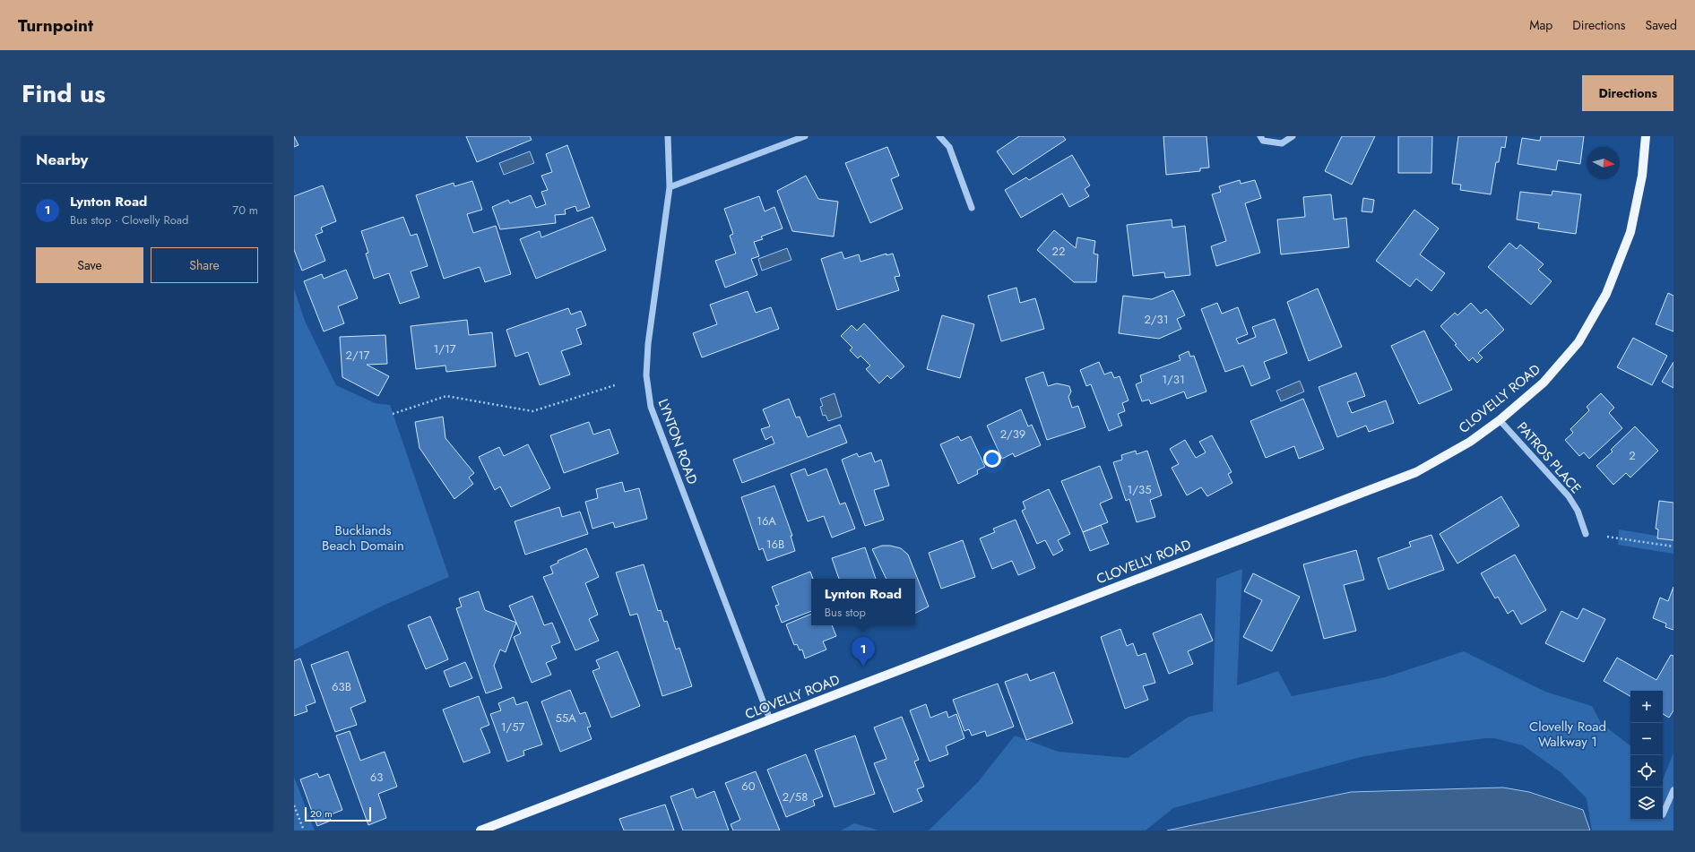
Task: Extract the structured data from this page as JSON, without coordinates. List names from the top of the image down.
{
  "streets": {
    "main road": ["CLOVELLY ROAD"],
    "street": ["LYNTON ROAD", "PATROS PLACE"]
  },
  "crossings": [
    ["CLOVELLY ROAD", "LYNTON ROAD"],
    ["CLOVELLY ROAD", "PATROS PLACE"]
  ],
  "parks": ["Bucklands Beach Domain", "Clovelly Road Walkway 1"],
  "house_numbers": [
    "22",
    "2/31",
    "1/17",
    "2/17",
    "1/31",
    "2/39",
    "2",
    "1/35",
    "16A",
    "16B",
    "63B",
    "55A",
    "1/57",
    "63",
    "60",
    "2/58"
  ],
  "scale_bar": "20 m",
  "north": "right",
  "page": {
    "header": "Turnpoint",
    "nav": ["Map", "Directions", "Saved"],
    "title": "Find us",
    "buttons": [
      "Directions",
      ["Save", "Share"]
    ],
    "heading": "Nearby",
    "list": [
      {
        "mark": "1",
        "name": "Lynton Road",
        "note": "Bus stop · Clovelly Road",
        "value": "70 m"
      }
    ],
    "popup": ["Lynton Road", "Bus stop"],
    "pins": "1",
    "map_buttons": ["+", "−"],
    "scale": "20 m"
  }
}
